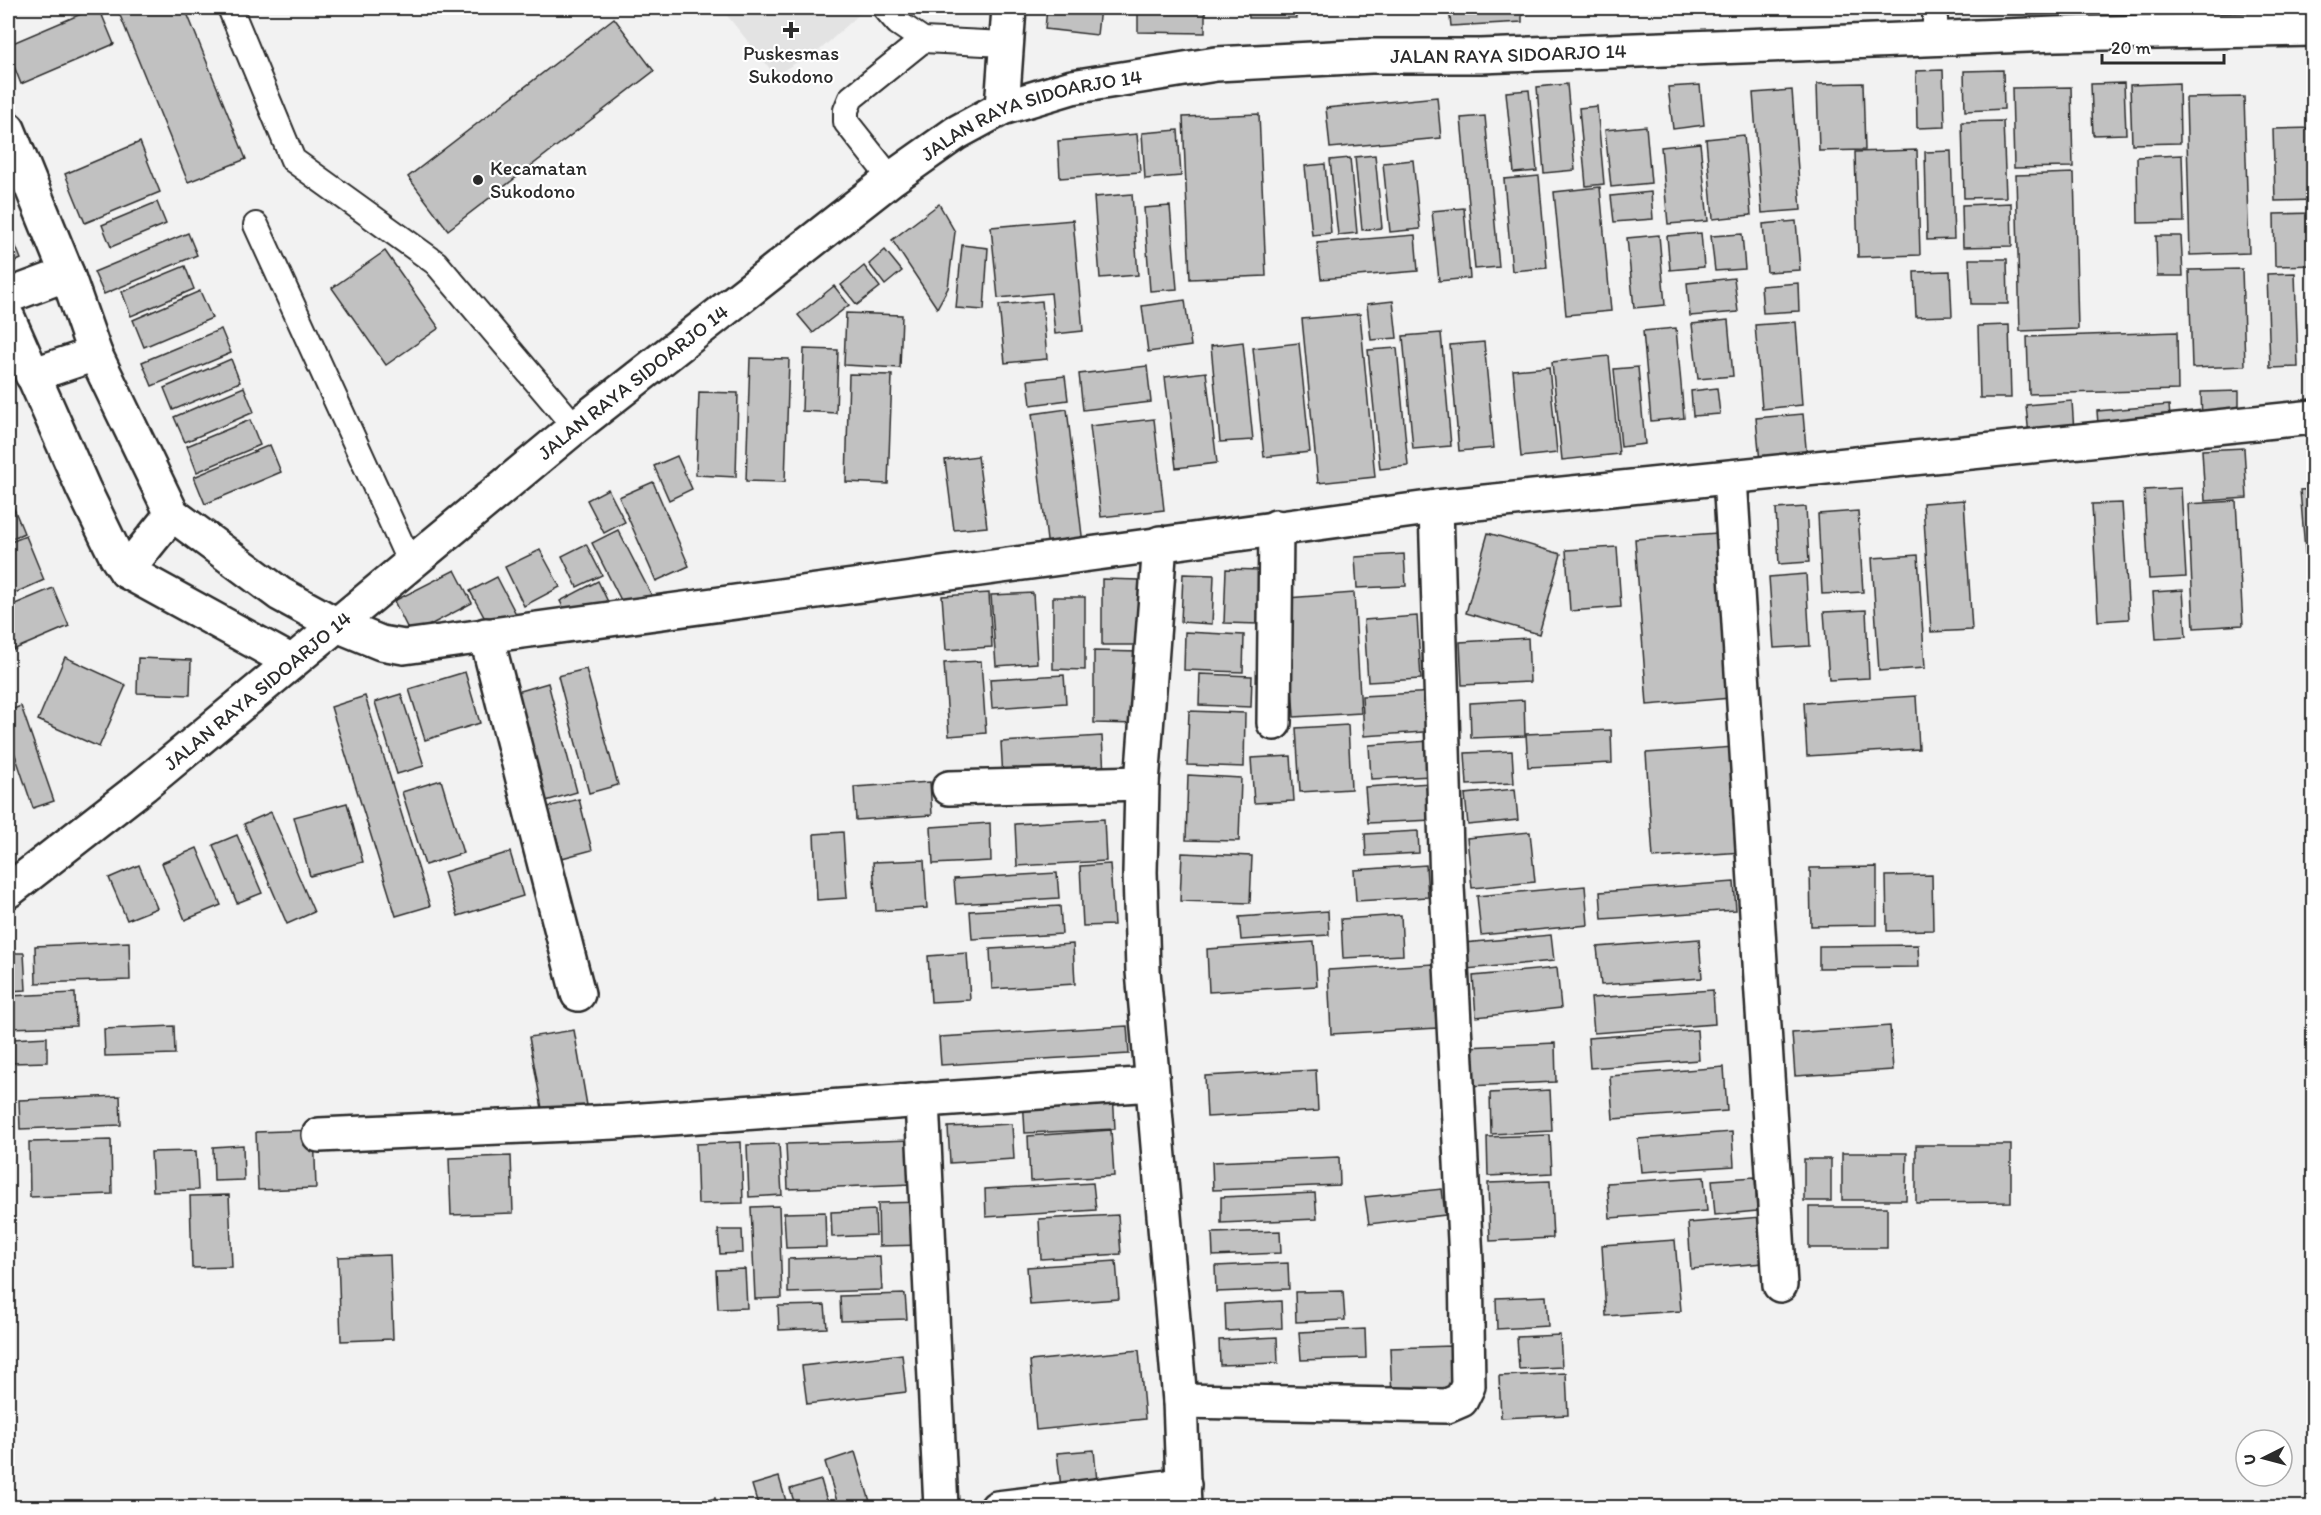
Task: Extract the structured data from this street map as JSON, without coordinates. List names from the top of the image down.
{
  "streets": {
    "street": ["JALAN RAYA SIDOARJO 14"]
  },
  "places": {
    "health": ["Puskesmas Sukodono"],
    "other": ["Kecamatan Sukodono"]
  },
  "scale_bar": "20 m",
  "north": "left"
}
